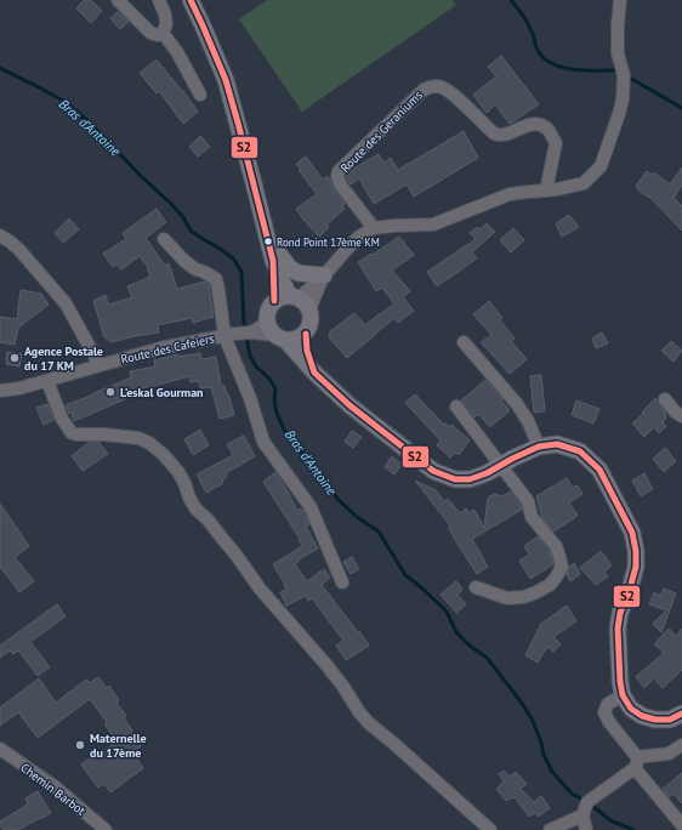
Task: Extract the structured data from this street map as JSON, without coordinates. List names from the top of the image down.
{
  "streets": {
    "street": ["Route des Geraniums", "Route des Cafeiers", "Chemin Barbot"]
  },
  "water": ["Bras d'Antoine"],
  "places": [
    "Rond Point 17ème KM",
    "Agence Postale du 17 KM",
    "L'eskal Gourman",
    "Maternelle du 17ème"
  ],
  "lines": ["transit line S2"]
}
